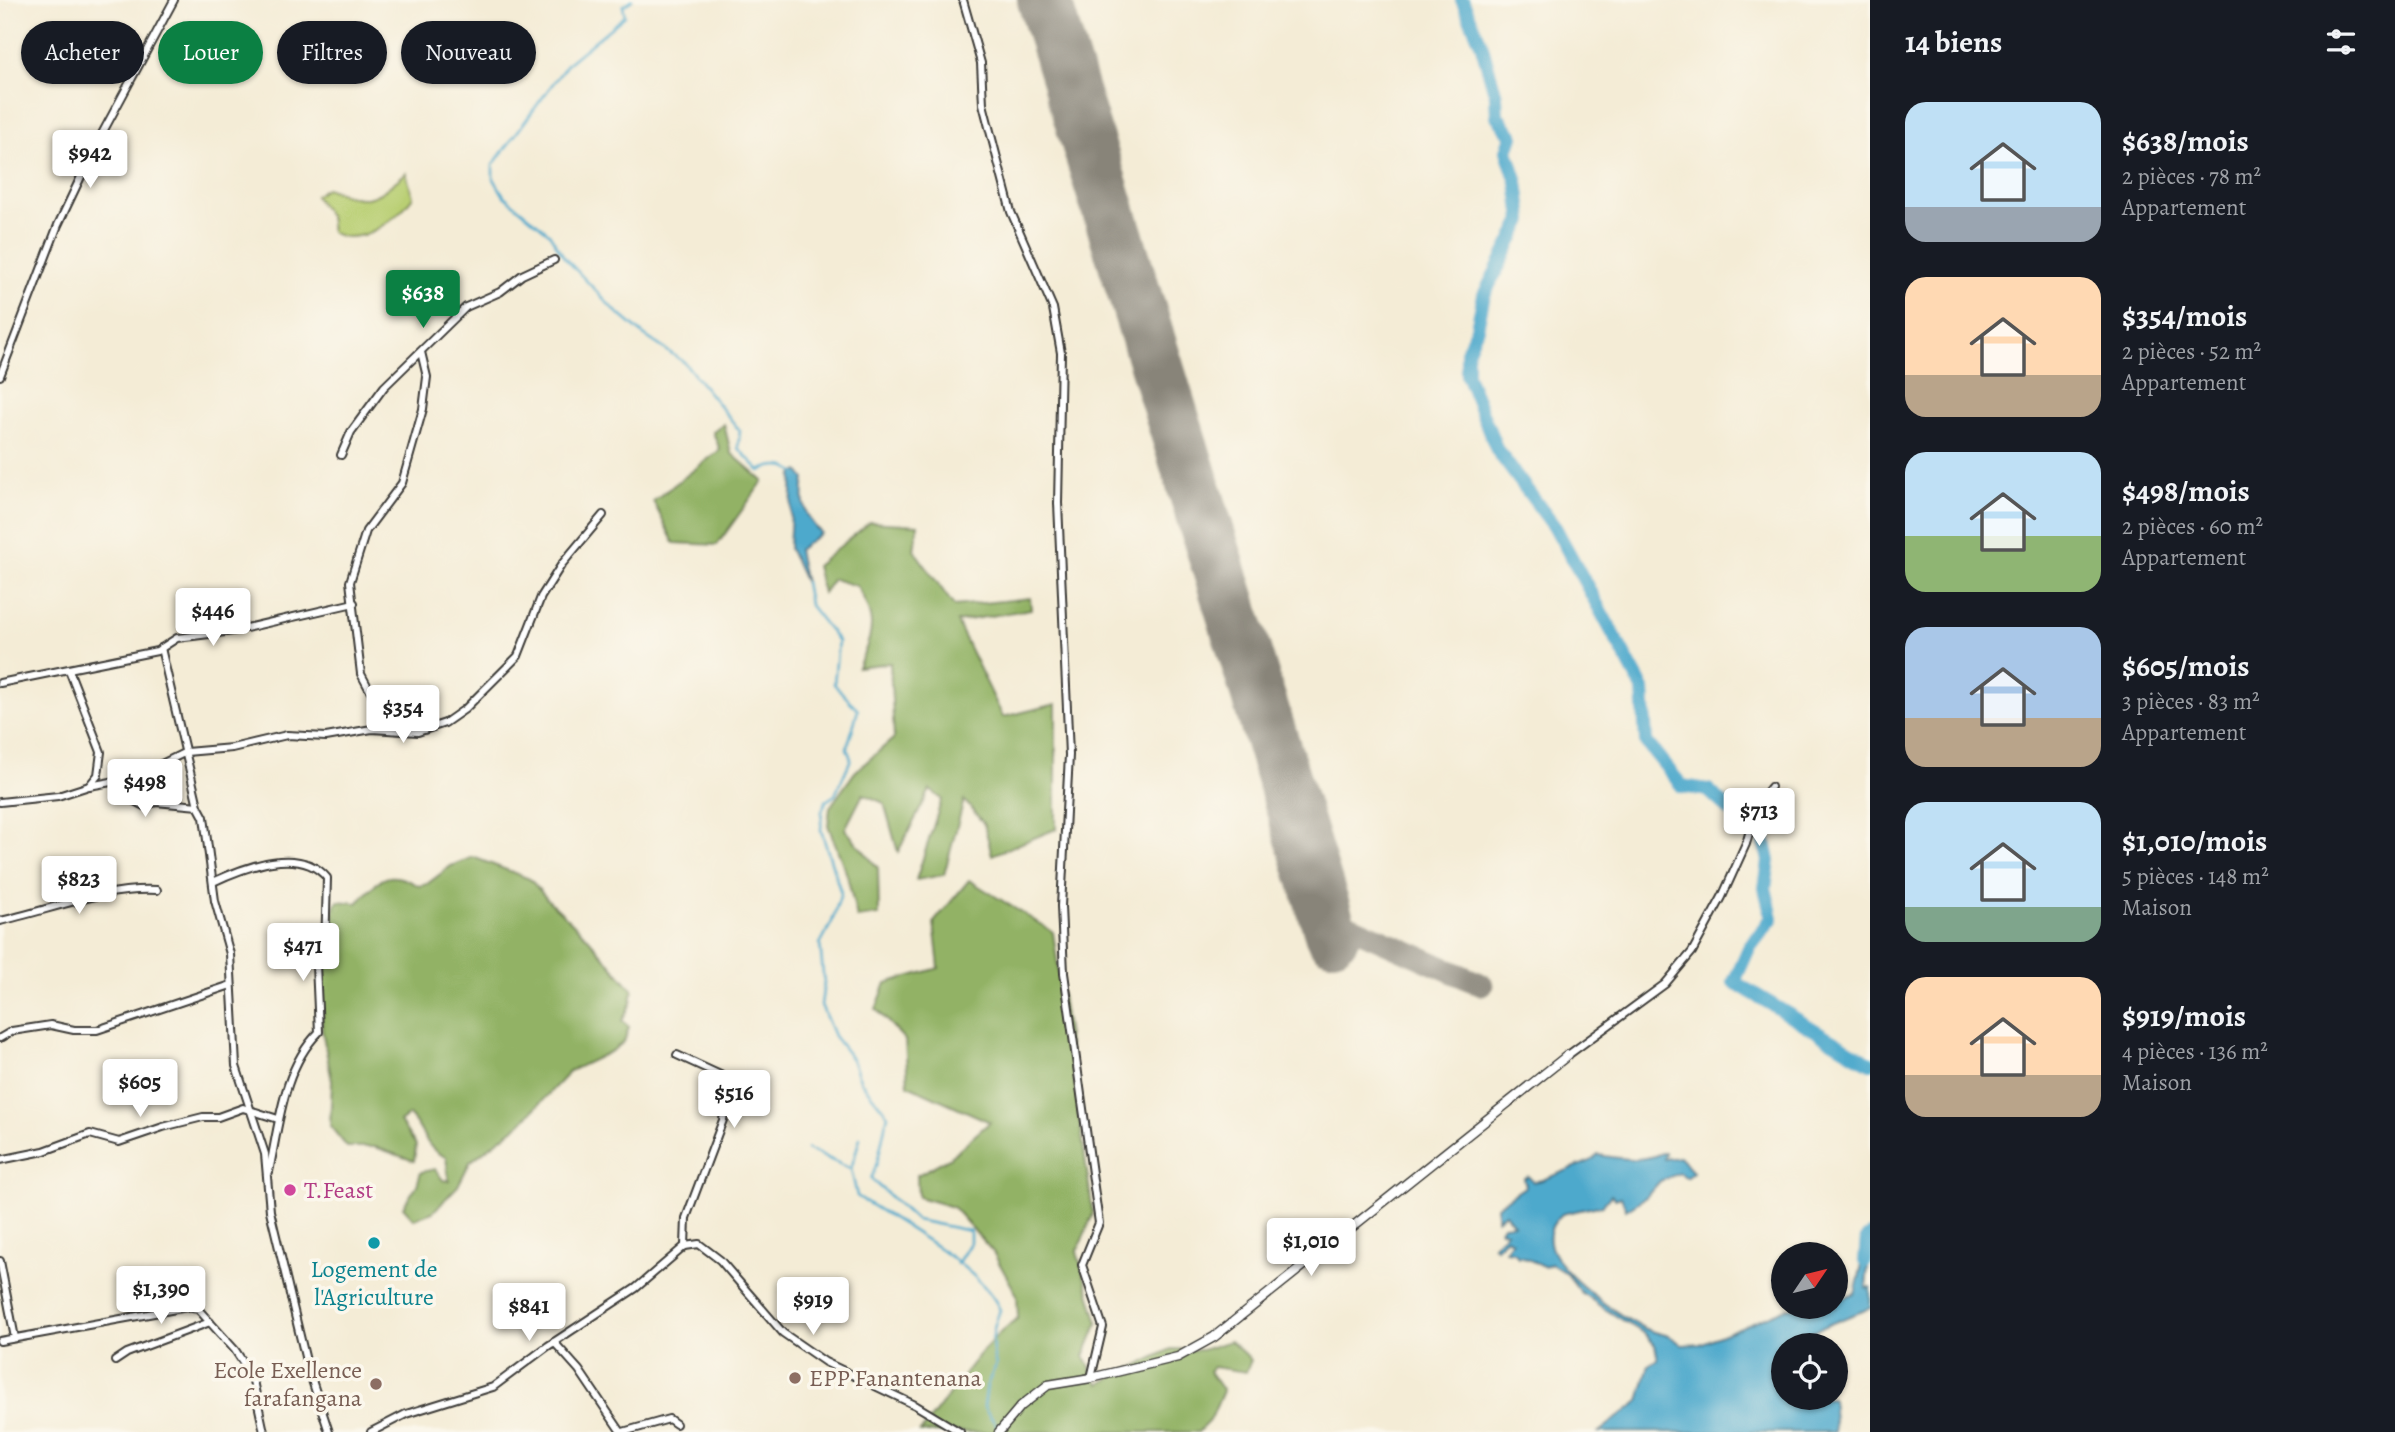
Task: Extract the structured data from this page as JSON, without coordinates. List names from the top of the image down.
{
  "places": [
    "T.Feast",
    "Logement de l'Agriculture",
    "EPP Fanantenana",
    "Ecole Exellence farafangana"
  ],
  "north": "top right",
  "page": {
    "heading": "14 biens",
    "chip": [
      "Acheter",
      "Louer",
      "Filtres",
      "Nouveau"
    ],
    "list": [
      {
        "name": "$638/mois",
        "note": "2 pièces · 78 m² · Appartement"
      },
      {
        "name": "$354/mois",
        "note": "2 pièces · 52 m² · Appartement"
      },
      {
        "name": "$498/mois",
        "note": "2 pièces · 60 m² · Appartement"
      },
      {
        "name": "$605/mois",
        "note": "3 pièces · 83 m² · Appartement"
      },
      {
        "name": "$1,010/mois",
        "note": "5 pièces · 148 m² · Maison"
      },
      {
        "name": "$919/mois",
        "note": "4 pièces · 136 m² · Maison"
      }
    ],
    "price": [
      "$942",
      "$638",
      "$446",
      "$354",
      "$498",
      "$713",
      "$823",
      "$471",
      "$605",
      "$516",
      "$1,010",
      "$1,390",
      "$919",
      "$841"
    ]
  }
}
